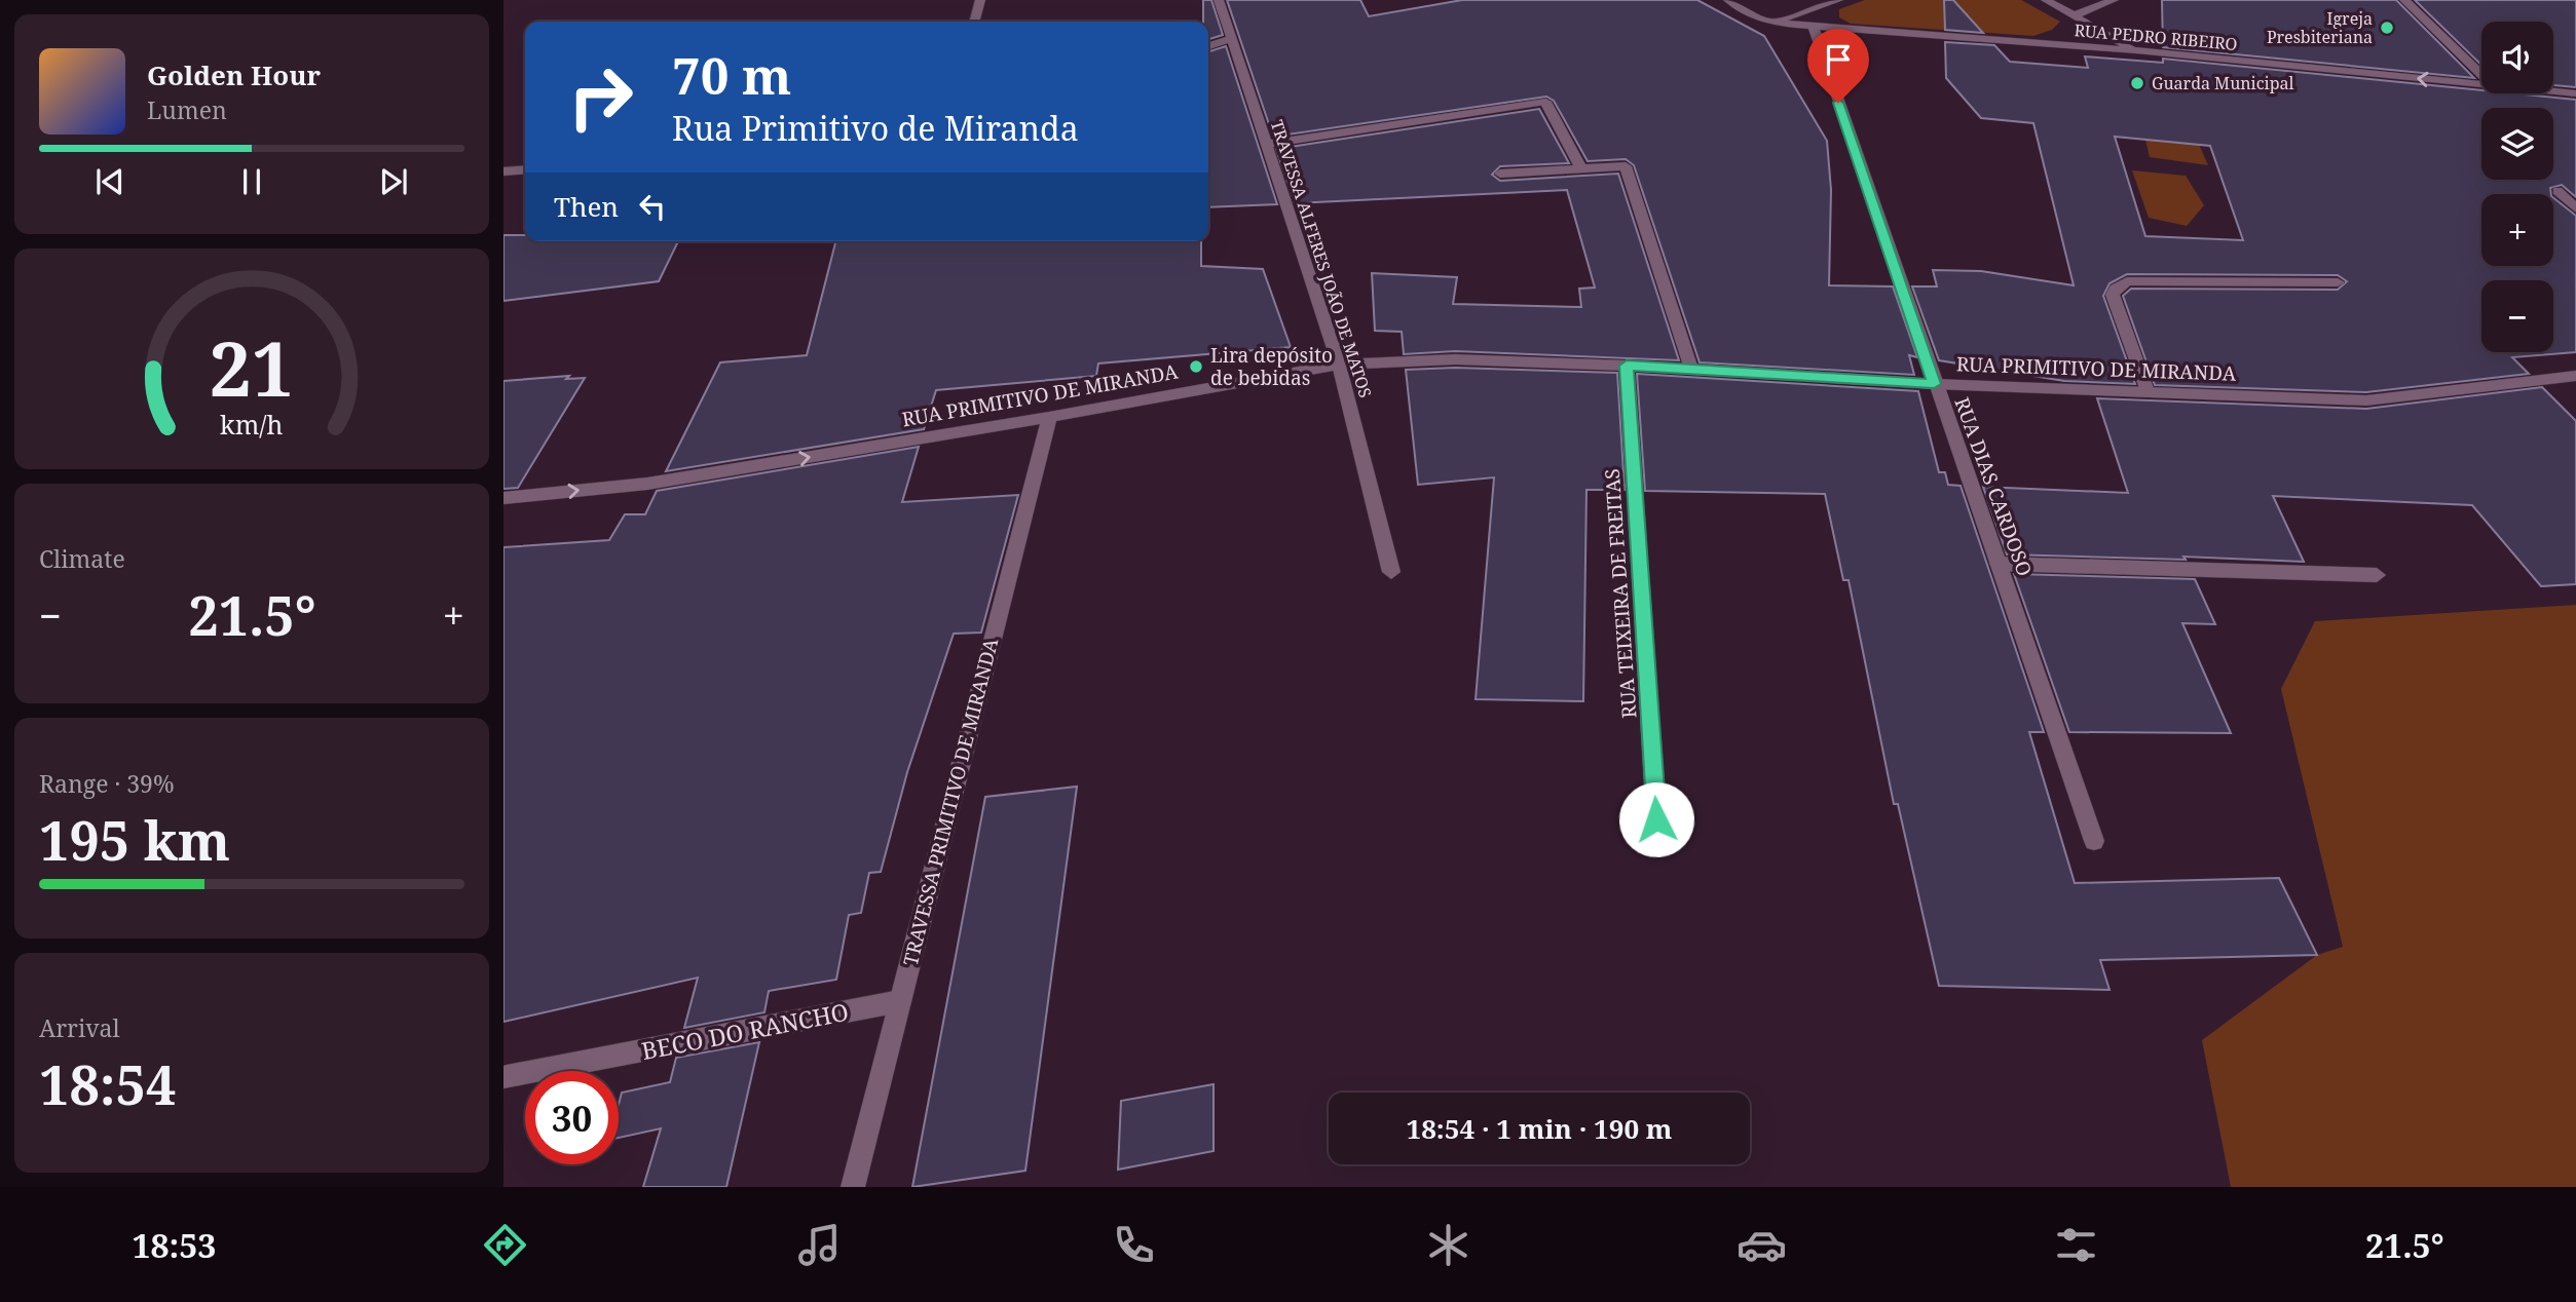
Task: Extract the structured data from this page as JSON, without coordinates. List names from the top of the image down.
{
  "streets": {
    "street": [
      "RUA PEDRO RIBEIRO",
      "TRAVESSA ALFERES JOÃO DE MATOS",
      "RUA PRIMITIVO DE MIRANDA",
      "RUA DIAS CARDOSO",
      "RUA TEIXEIRA DE FREITAS",
      "TRAVESSA PRIMITIVO DE MIRANDA",
      "BECO DO RANCHO"
    ]
  },
  "crossings": [
    ["RUA PEDRO RIBEIRO", "RUA DIAS CARDOSO"],
    ["TRAVESSA ALFERES JOÃO DE MATOS", "RUA PRIMITIVO DE MIRANDA"],
    ["RUA PRIMITIVO DE MIRANDA", "RUA DIAS CARDOSO"],
    ["RUA PRIMITIVO DE MIRANDA", "RUA TEIXEIRA DE FREITAS"],
    ["RUA PRIMITIVO DE MIRANDA", "TRAVESSA PRIMITIVO DE MIRANDA"],
    ["TRAVESSA PRIMITIVO DE MIRANDA", "BECO DO RANCHO"]
  ],
  "one_way": ["RUA PEDRO RIBEIRO"],
  "places": ["Igreja Presbiteriana", "Guarda Municipal", "Lira depósito de bebidas"],
  "page": {
    "map_buttons": ["+", "−"],
    "turn": ["70 m", "Rua Primitivo de Miranda"],
    "song": ["Golden Hour", "Lumen"],
    "then": "Then",
    "tile": [
      "Climate",
      ["Range · 39%", "195 km"],
      ["Arrival", "18:54"]
    ],
    "heat": ["−", "21.5°", "+"],
    "limit": "30",
    "trip": "18:54 · 1 min · 190 m",
    "tabs": ["18:53", "21.5°"],
    "gauge": ["21", "km/h"]
  }
}
